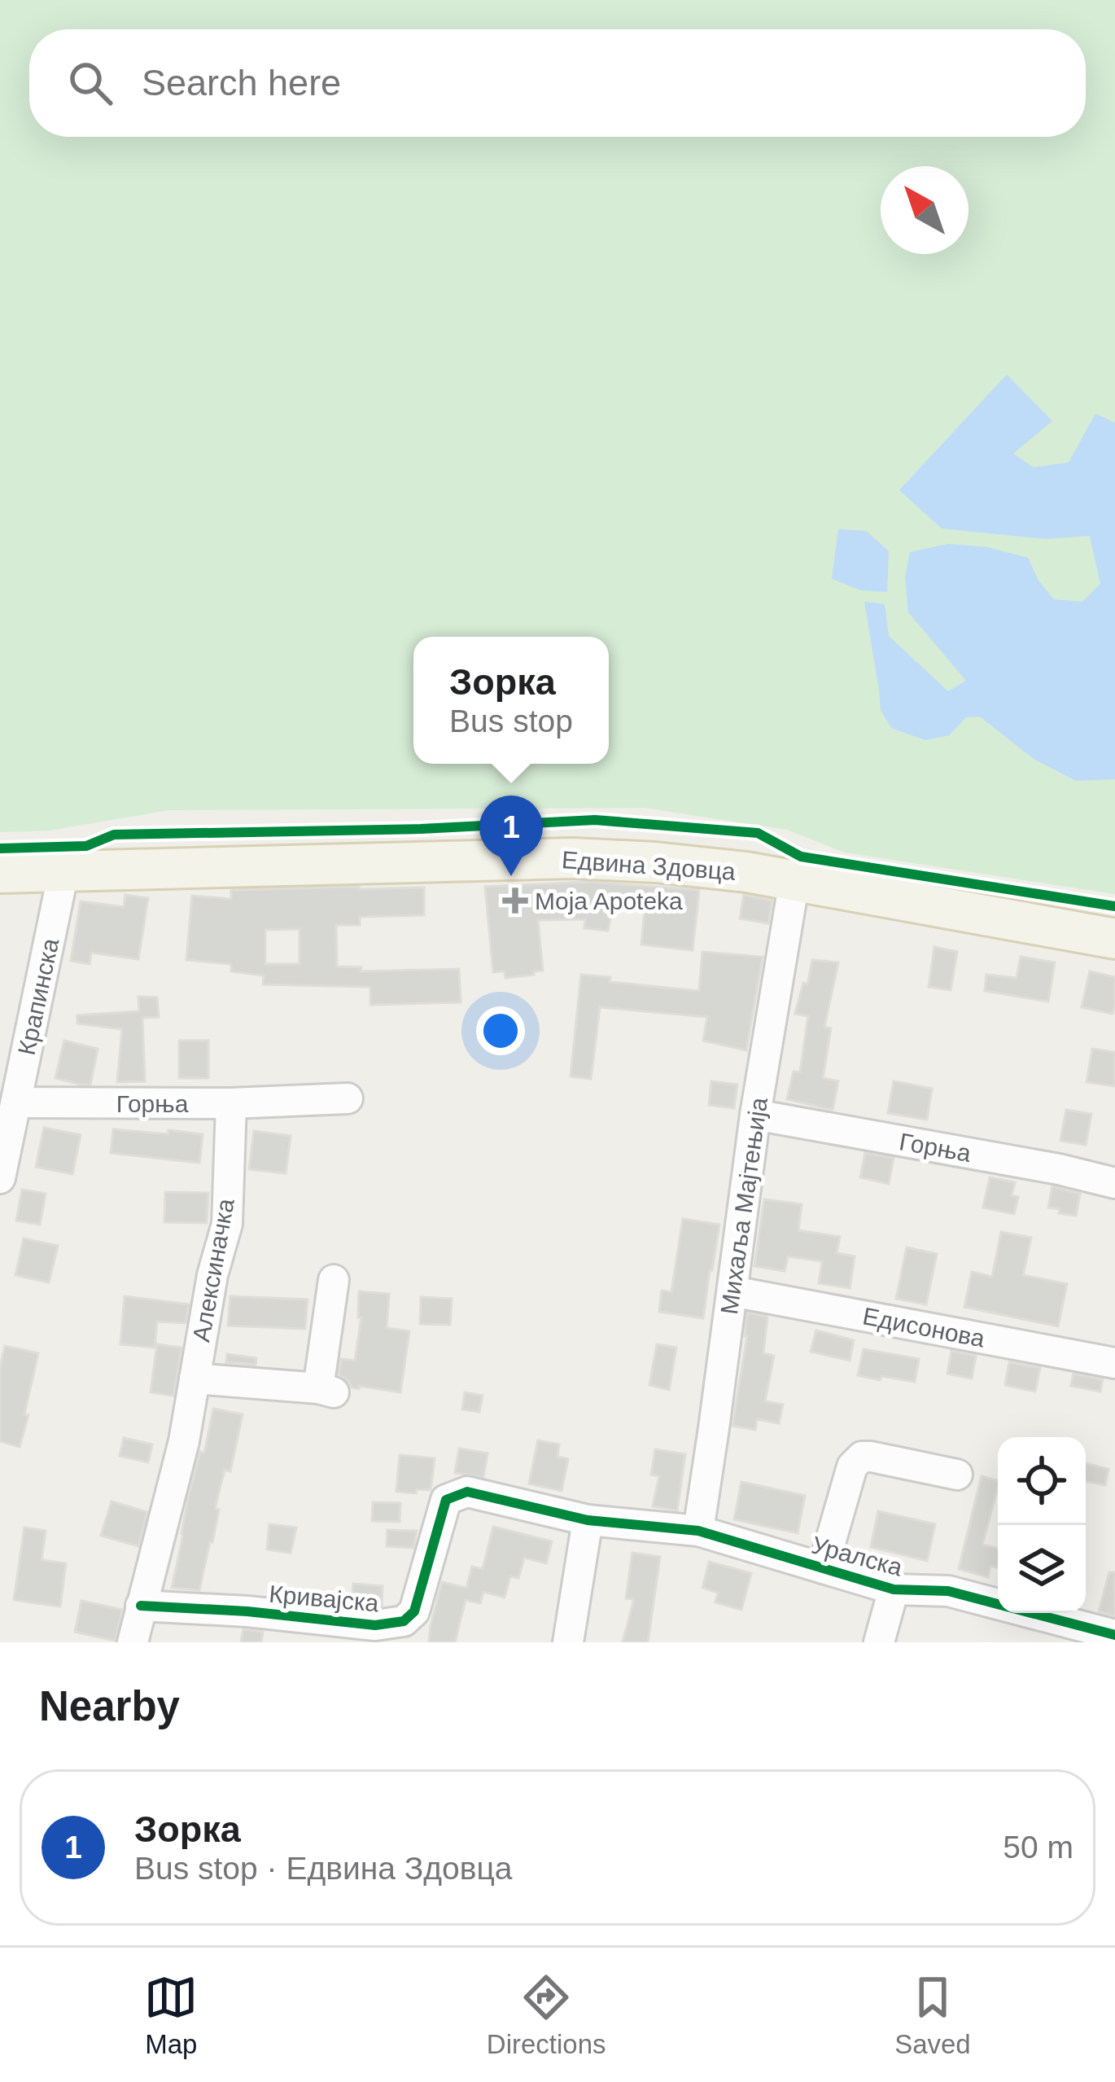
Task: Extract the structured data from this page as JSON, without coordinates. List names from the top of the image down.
{
  "streets": {
    "main road": ["Едвина Здовца"],
    "street": [
      "Крапинска",
      "Горња",
      "Михаља Мајтењија",
      "Алексиначка",
      "Едисонова",
      "Уралска",
      "Кривајска"
    ]
  },
  "crossings": [
    ["Едвина Здовца", "Крапинска"],
    ["Едвина Здовца", "Михаља Мајтењија"],
    ["Крапинска", "Горња"],
    ["Горња", "Михаља Мајтењија"],
    ["Горња", "Алексиначка"],
    ["Михаља Мајтењија", "Едисонова"],
    ["Михаља Мајтењија", "Уралска"],
    ["Алексиначка", "Кривајска"],
    ["Уралска", "Кривајска"]
  ],
  "places": {
    "health": ["Moja Apoteka"]
  },
  "north": "top left",
  "page": {
    "search": "Search here",
    "popup": ["Зорка", "Bus stop"],
    "pins": "1",
    "heading": "Nearby",
    "list": [
      {
        "mark": "1",
        "name": "Зорка",
        "note": "Bus stop · Едвина Здовца",
        "value": "50 m"
      }
    ],
    "nav": ["Map", "Directions", "Saved"]
  }
}
